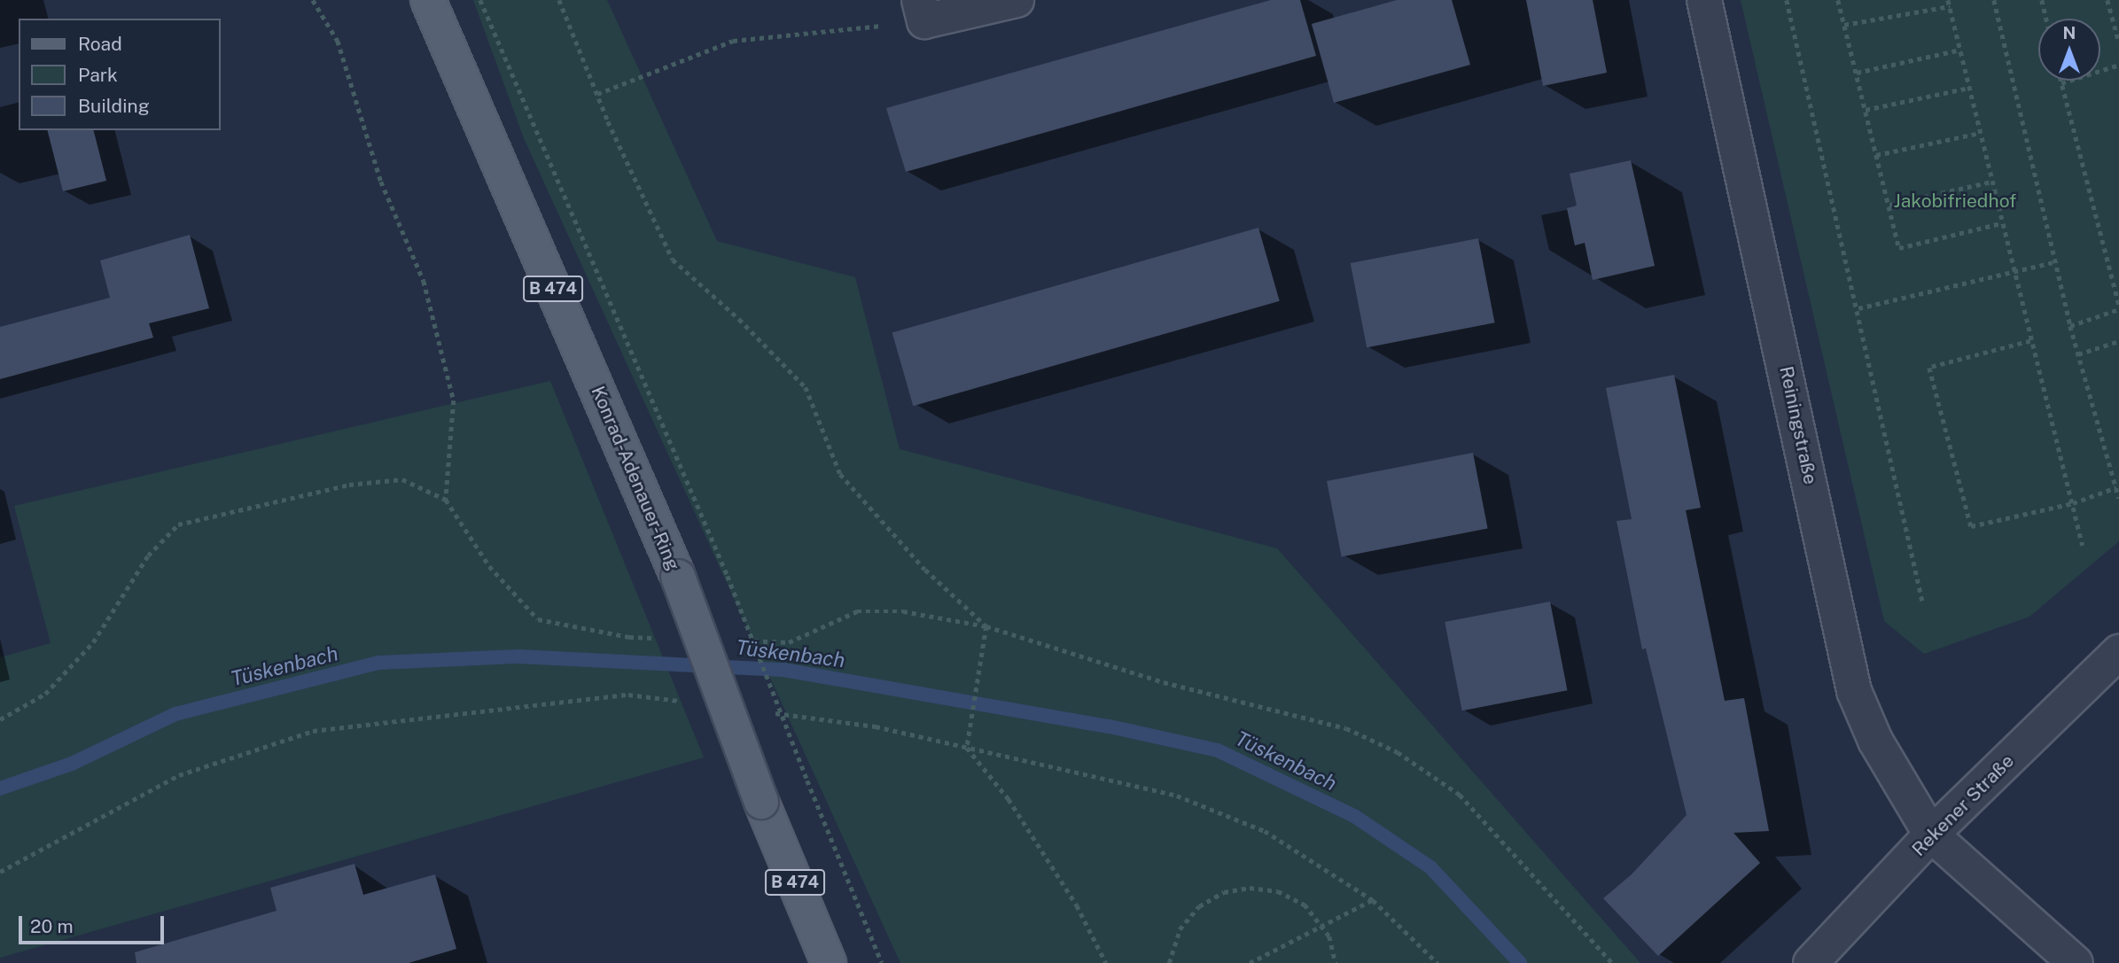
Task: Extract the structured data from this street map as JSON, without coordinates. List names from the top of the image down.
{
  "streets": {
    "main road": ["B 474", "Konrad-Adenauer-Ring"],
    "street": ["Reiningstraße", "Rekener Straße"]
  },
  "crossings": [
    ["Reiningstraße", "Rekener Straße"]
  ],
  "water": ["Tüskenbach"],
  "parks": ["Jakobifriedhof"],
  "legend": ["Road", "Park", "Building"],
  "scale_bar": "20 m",
  "north": "top"
}
